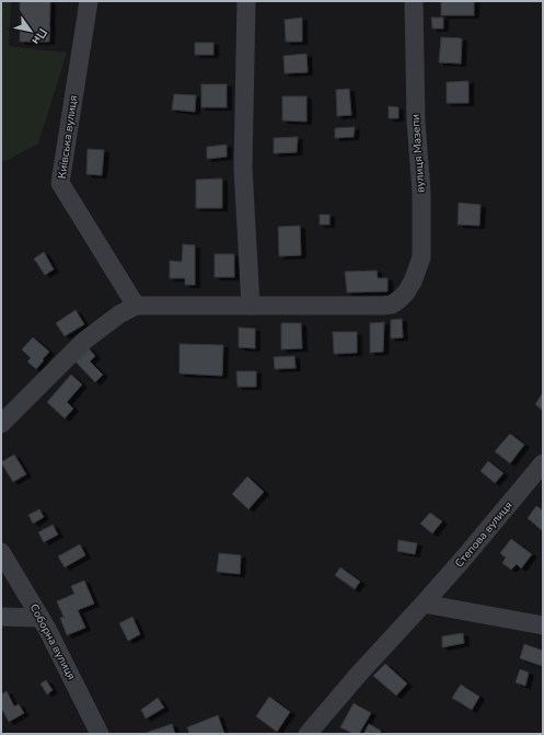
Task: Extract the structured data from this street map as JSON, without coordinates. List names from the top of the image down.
{
  "streets": {
    "street": [
      "Київська вулиця",
      "вулиця Мазепи",
      "Степова вулиця",
      "Соборна вулиця"
    ]
  },
  "north": "bottom right"
}
